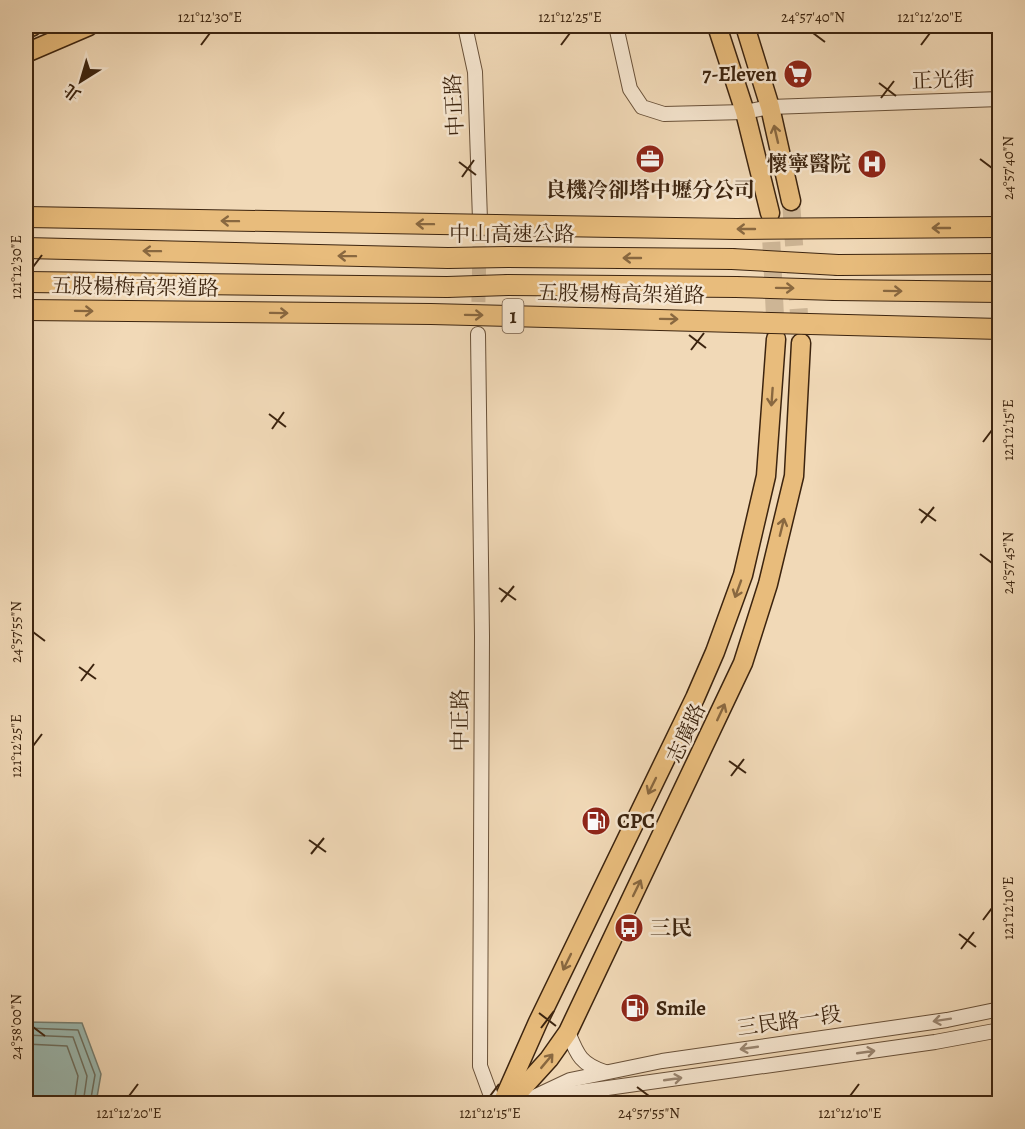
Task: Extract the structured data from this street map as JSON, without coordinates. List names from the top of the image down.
{
  "streets": {
    "highway": ["中山高速公路", "五股楊梅高架道路", "1"],
    "main road": ["志廣路"],
    "street": ["正光街", "中正路", "三民路一段"]
  },
  "places": {
    "supermarket": ["7-Eleven"],
    "office": ["良機冷卻塔中壢分公司"],
    "hospital": ["懷寧醫院"],
    "fuel station": ["CPC", "Smile"],
    "bus stop": ["三民"]
  },
  "north": "bottom left",
  "coordinates": [
    "121°12'30\"E",
    "121°12'25\"E",
    "24°57'40\"N",
    "121°12'20\"E",
    "121°12'15\"E",
    "24°57'45\"N",
    "24°57'55\"N",
    "121°12'10\"E",
    "24°58'00\"N"
  ]
}
